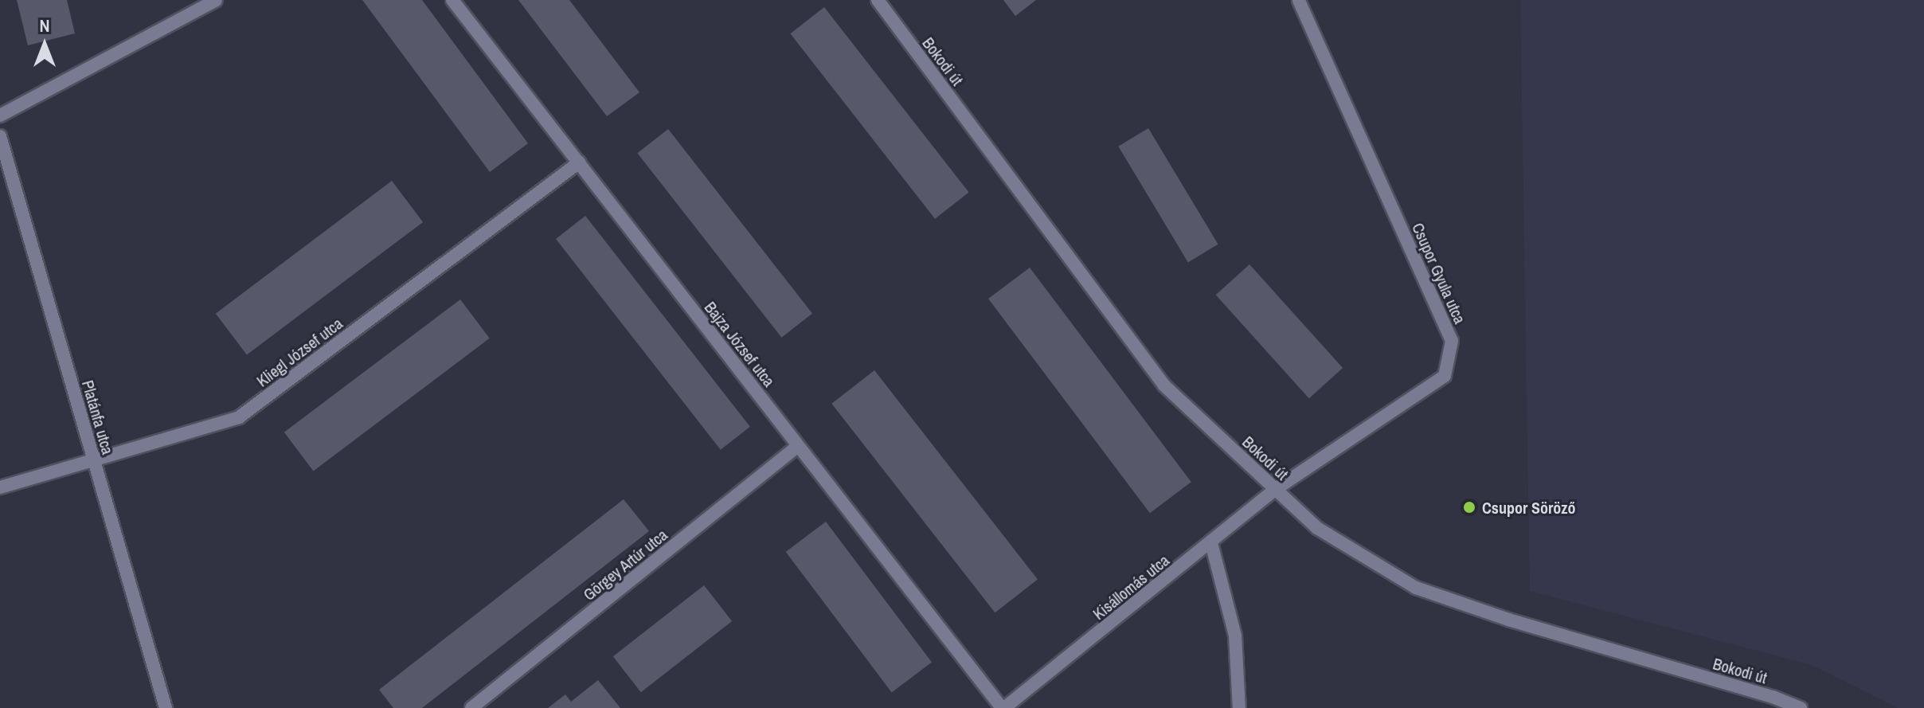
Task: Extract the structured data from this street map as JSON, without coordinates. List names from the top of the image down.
{
  "streets": {
    "street": [
      "Bokodi út",
      "Csupor Gyula utca",
      "Bajza József utca",
      "Kliegl József utca",
      "Platánfa utca",
      "Görgey Artúr utca",
      "Kisállomás utca"
    ]
  },
  "crossings": [
    ["Bokodi út", "Csupor Gyula utca"],
    ["Bokodi út", "Kisállomás utca"],
    ["Csupor Gyula utca", "Kisállomás utca"],
    ["Bajza József utca", "Kliegl József utca"],
    ["Bajza József utca", "Görgey Artúr utca"],
    ["Bajza József utca", "Kisállomás utca"],
    ["Kliegl József utca", "Platánfa utca"]
  ],
  "places": ["Csupor Söröző"],
  "north": "top"
}
